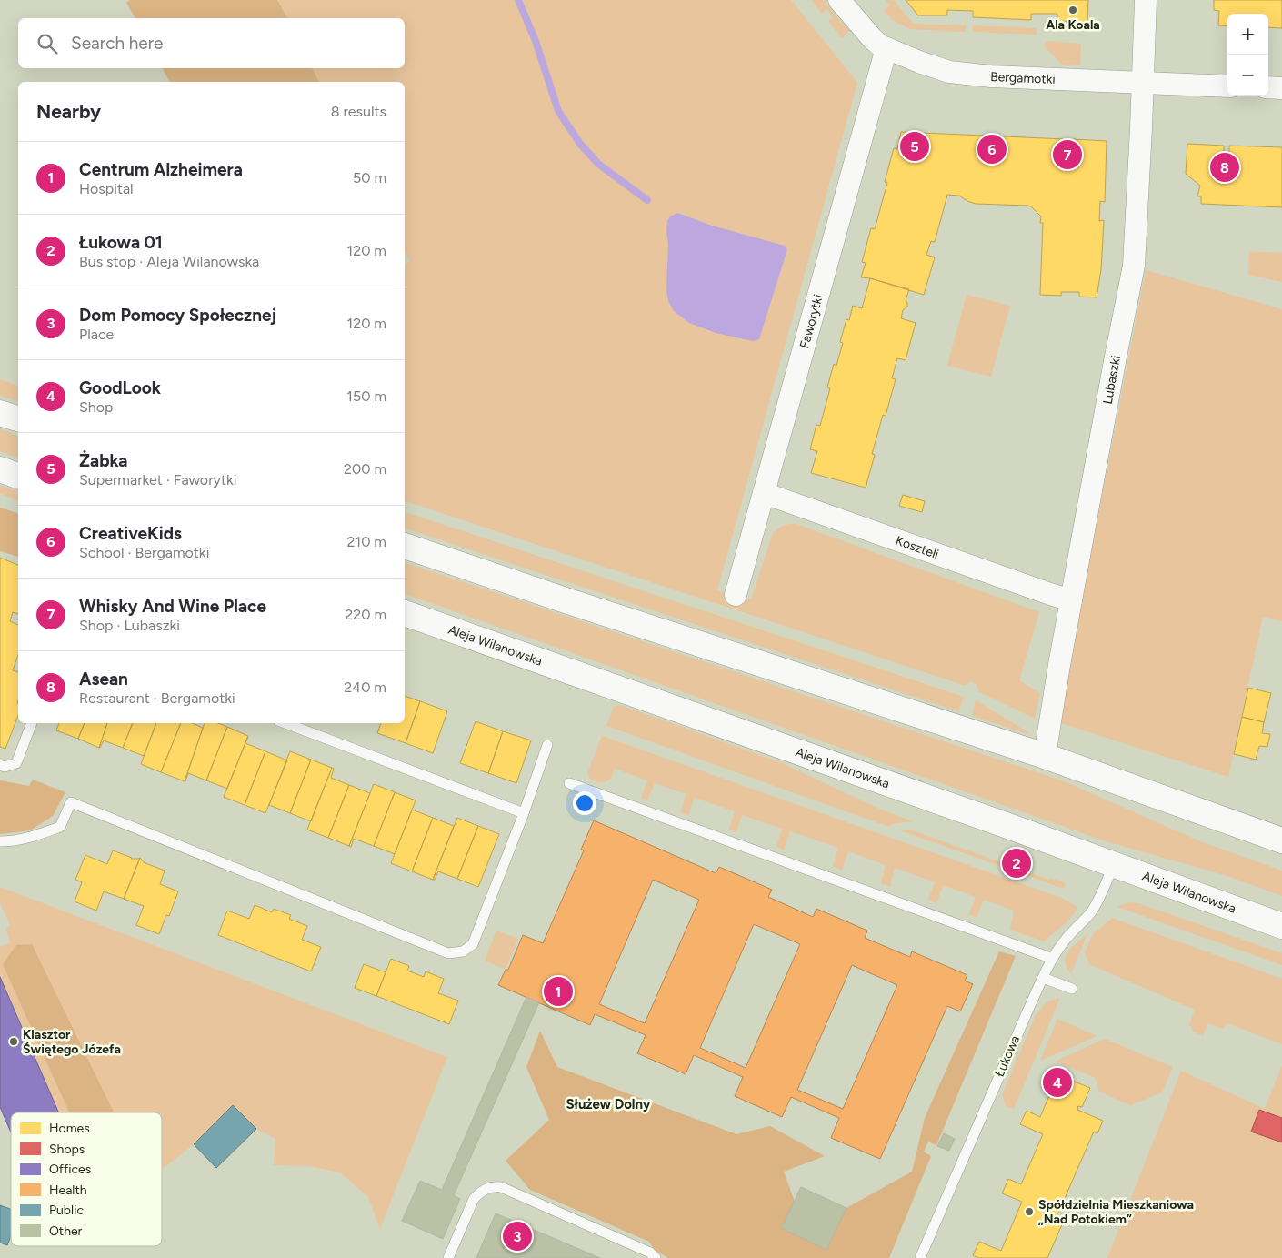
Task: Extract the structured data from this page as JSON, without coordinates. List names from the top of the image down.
{
  "streets": {
    "main road": ["Aleja Wilanowska"],
    "street": [
      "Bergamotki",
      "Faworytki",
      "Lubaszki",
      "Koszteli"
    ],
    "lane": ["Łukowa"]
  },
  "crossings": [
    ["Bergamotki", "Faworytki"],
    ["Bergamotki", "Lubaszki"],
    ["Faworytki", "Koszteli"],
    ["Lubaszki", "Koszteli"],
    ["Aleja Wilanowska", "Łukowa"]
  ],
  "districts": ["Służew Dolny"],
  "places": ["Ala Koala", "Klasztor Świętego Józefa", "Spółdzielnia Mieszkaniowa „Nad Potokiem”"],
  "legend": [
    "Homes",
    "Shops",
    "Offices",
    "Health",
    "Public",
    "Other"
  ],
  "page": {
    "map_buttons": ["+", "−"],
    "search": "Search here",
    "heading": ["Nearby", "8 results"],
    "pins": [
      "5",
      "6",
      "7",
      "8",
      "2",
      "1",
      "4",
      "3"
    ],
    "list": [
      {
        "mark": "1",
        "name": "Centrum Alzheimera",
        "note": "Hospital",
        "value": "50 m"
      },
      {
        "mark": "2",
        "name": "Łukowa 01",
        "note": "Bus stop · Aleja Wilanowska",
        "value": "120 m"
      },
      {
        "mark": "3",
        "name": "Dom Pomocy Społecznej",
        "note": "Place",
        "value": "120 m"
      },
      {
        "mark": "4",
        "name": "GoodLook",
        "note": "Shop",
        "value": "150 m"
      },
      {
        "mark": "5",
        "name": "Żabka",
        "note": "Supermarket · Faworytki",
        "value": "200 m"
      },
      {
        "mark": "6",
        "name": "CreativeKids",
        "note": "School · Bergamotki",
        "value": "210 m"
      },
      {
        "mark": "7",
        "name": "Whisky And Wine Place",
        "note": "Shop · Lubaszki",
        "value": "220 m"
      },
      {
        "mark": "8",
        "name": "Asean",
        "note": "Restaurant · Bergamotki",
        "value": "240 m"
      }
    ]
  }
}
